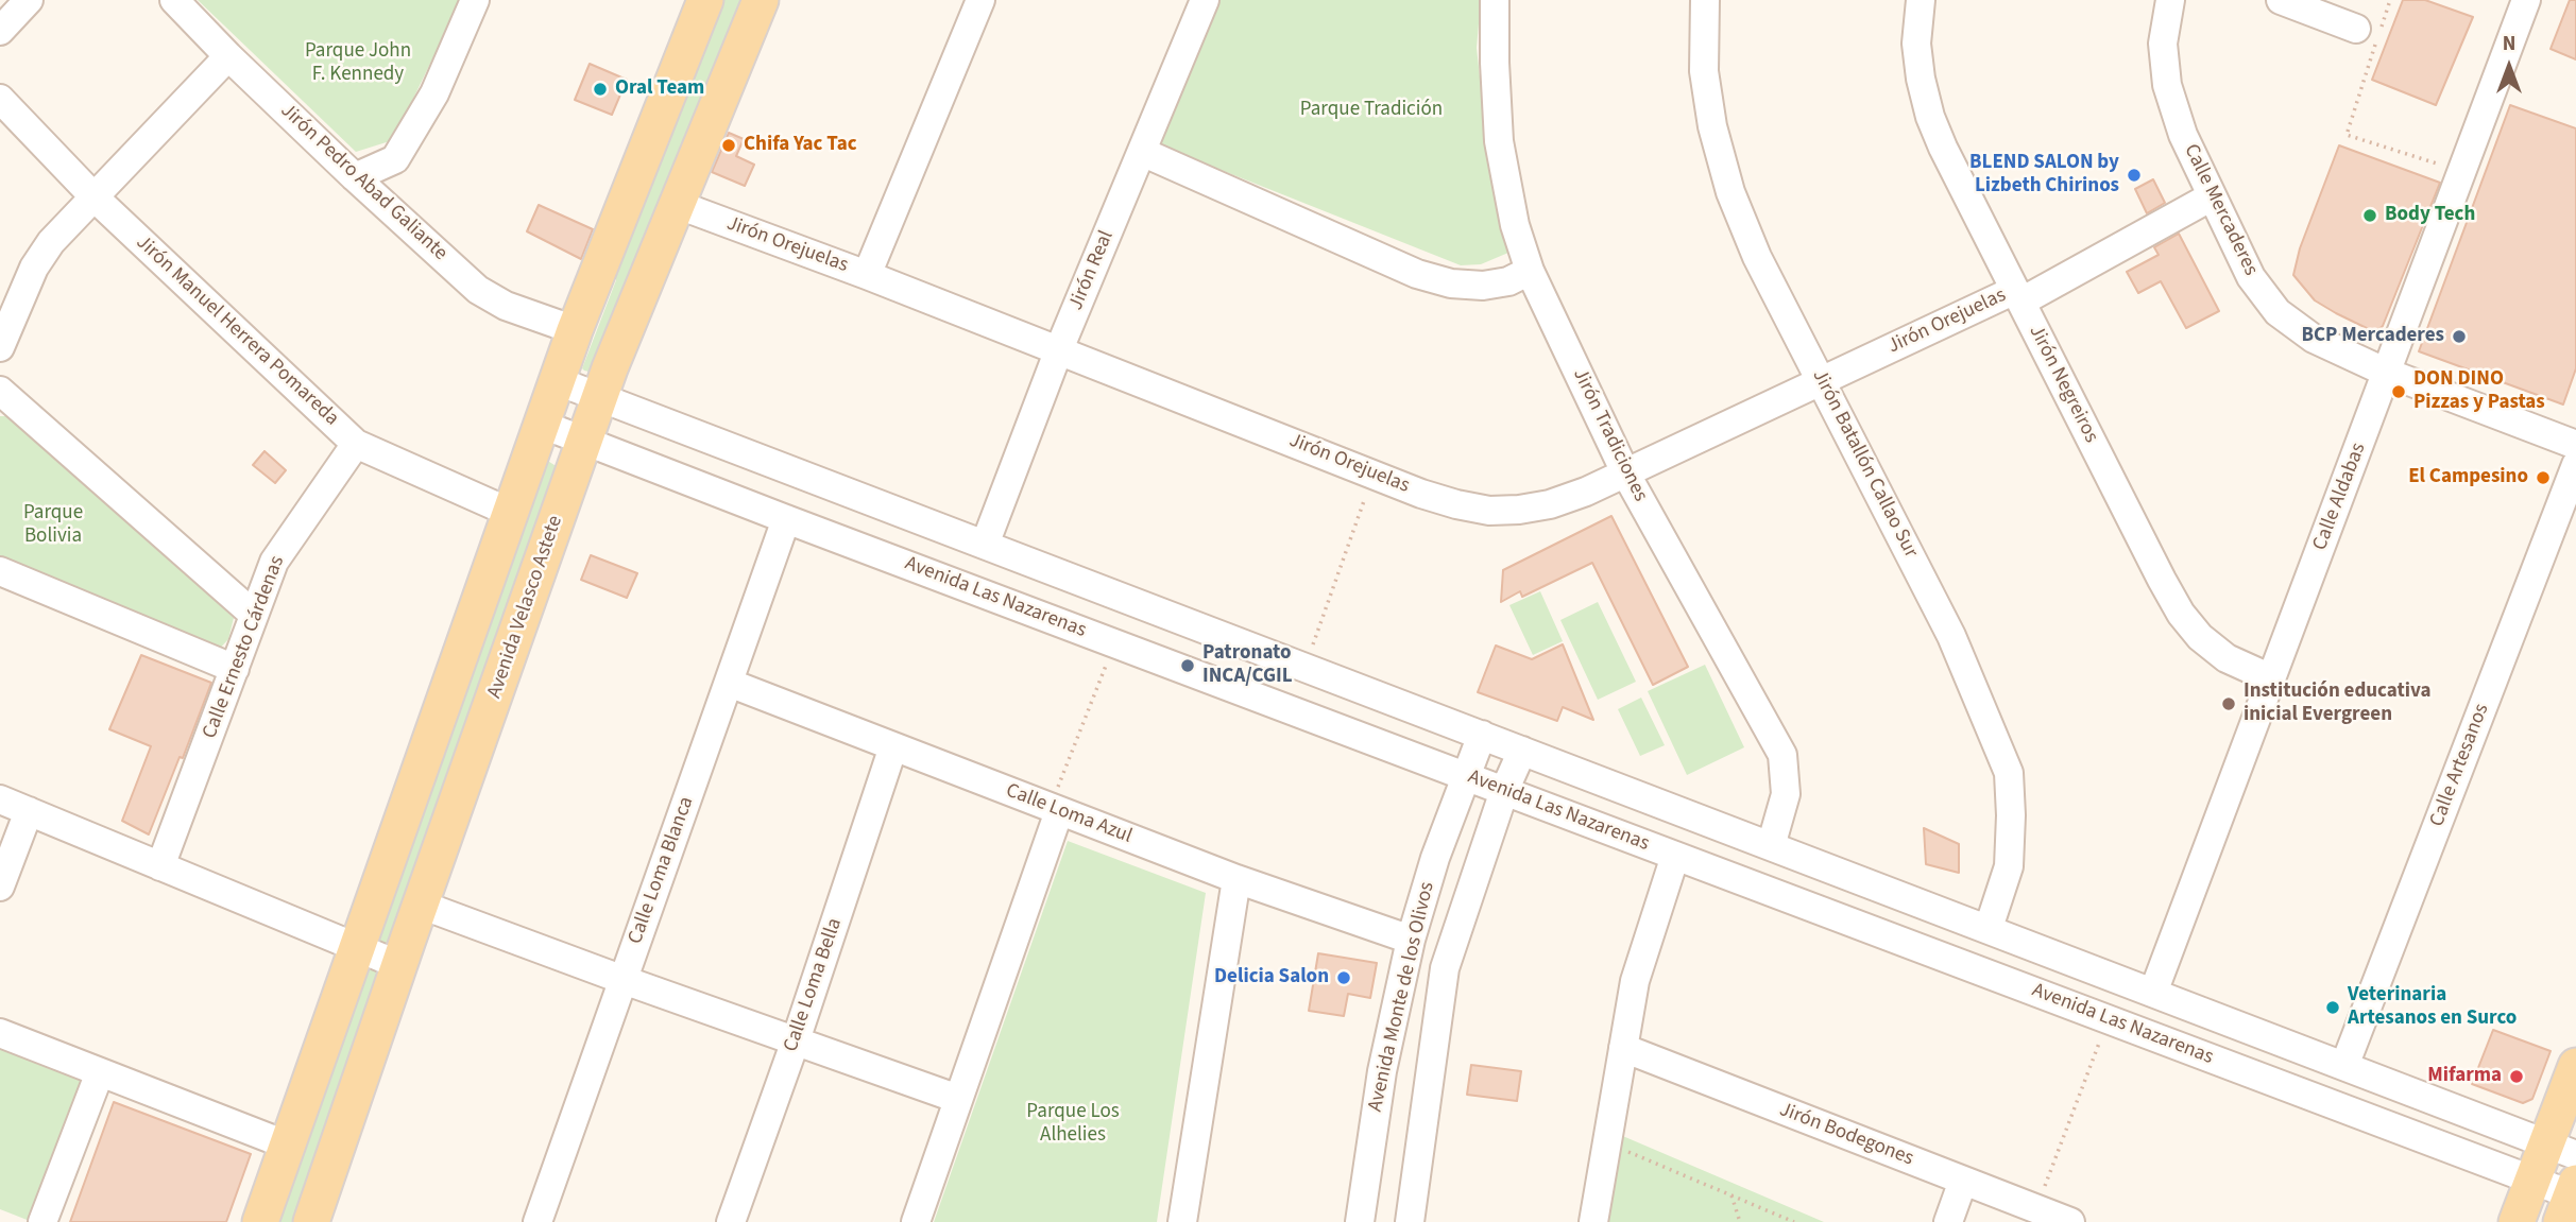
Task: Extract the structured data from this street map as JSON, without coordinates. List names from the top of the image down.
{
  "streets": {
    "main road": ["Avenida Velasco Astete"],
    "street": [
      "Jirón Pedro Abad Galiante",
      "Calle Mercaderes",
      "Jirón Orejuelas",
      "Jirón Real",
      "Jirón Manuel Herrera Pomareda",
      "Jirón Negreiros",
      "Jirón Tradiciones",
      "Jirón Batallón Callao Sur",
      "Calle Aldabas",
      "Avenida Las Nazarenas",
      "Calle Ernesto Cárdenas",
      "Calle Artesanos",
      "Calle Loma Azul",
      "Calle Loma Blanca",
      "Calle Loma Bella",
      "Avenida Monte de los Olivos",
      "Jirón Bodegones"
    ]
  },
  "crossings": [
    ["Calle Mercaderes", "Jirón Orejuelas"],
    ["Calle Mercaderes", "Calle Aldabas"],
    ["Jirón Orejuelas", "Jirón Real"],
    ["Jirón Orejuelas", "Jirón Negreiros"],
    ["Jirón Orejuelas", "Jirón Tradiciones"],
    ["Jirón Orejuelas", "Jirón Batallón Callao Sur"],
    ["Jirón Orejuelas", "Avenida Velasco Astete"],
    ["Jirón Real", "Avenida Las Nazarenas"],
    ["Jirón Manuel Herrera Pomareda", "Calle Ernesto Cárdenas"],
    ["Jirón Negreiros", "Calle Aldabas"],
    ["Jirón Tradiciones", "Avenida Las Nazarenas"],
    ["Jirón Batallón Callao Sur", "Avenida Las Nazarenas"],
    ["Calle Aldabas", "Avenida Las Nazarenas"],
    ["Avenida Las Nazarenas", "Avenida Velasco Astete"],
    ["Avenida Las Nazarenas", "Calle Artesanos"],
    ["Avenida Las Nazarenas", "Calle Loma Blanca"],
    ["Avenida Las Nazarenas", "Avenida Monte de los Olivos"],
    ["Calle Loma Azul", "Calle Loma Blanca"],
    ["Calle Loma Azul", "Calle Loma Bella"],
    ["Calle Loma Azul", "Avenida Monte de los Olivos"]
  ],
  "parks": [
    "Parque John F. Kennedy",
    "Parque Tradición",
    "Parque Bolivia",
    "Parque Los Alhelies"
  ],
  "places": [
    "Oral Team",
    "Chifa Yac Tac",
    "BLEND SALON by Lizbeth Chirinos",
    "Body Tech",
    "BCP Mercaderes",
    "DON DINO Pizzas y Pastas",
    "El Campesino",
    "Patronato INCA/CGIL",
    "Institución educativa inicial Evergreen",
    "Delicia Salon",
    "Veterinaria Artesanos en Surco",
    "Mifarma"
  ],
  "north": "top"
}
